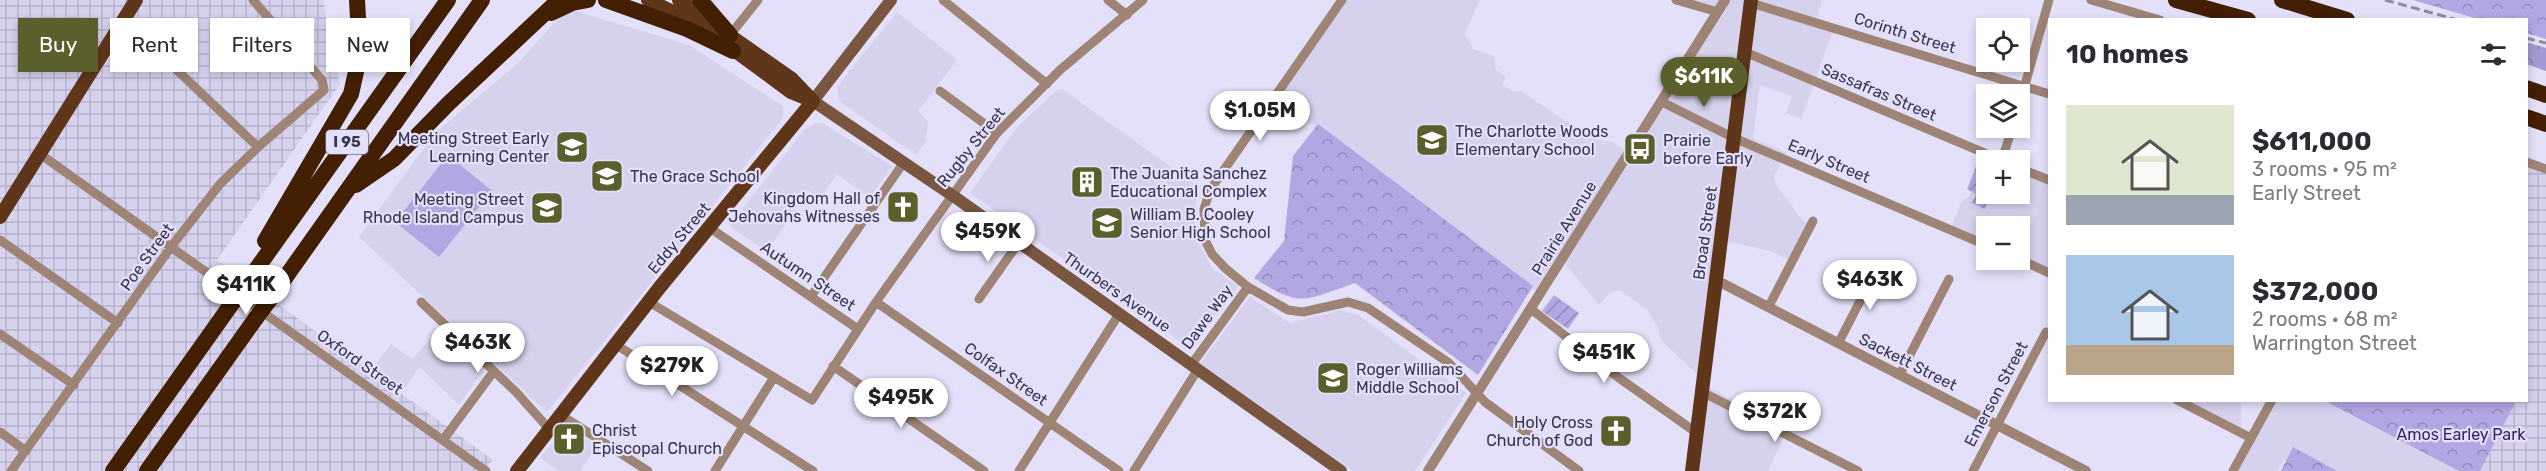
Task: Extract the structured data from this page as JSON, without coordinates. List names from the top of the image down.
{
  "streets": {
    "highway": ["I 95"],
    "main road": ["Broad Street", "Eddy Street", "Thurbers Avenue"],
    "street": [
      "Corinth Street",
      "Sassafras Street",
      "Rugby Street",
      "Early Street",
      "Prairie Avenue",
      "Poe Street",
      "Autumn Street",
      "Dawe Way",
      "Oxford Street",
      "Sackett Street",
      "Colfax Street",
      "Emerson Street"
    ]
  },
  "crossings": [
    ["Corinth Street", "Broad Street"],
    ["Sassafras Street", "Broad Street"],
    ["Rugby Street", "Autumn Street"],
    ["Rugby Street", "Thurbers Avenue"],
    ["Rugby Street", "Colfax Street"],
    ["Early Street", "Prairie Avenue"],
    ["Early Street", "Broad Street"],
    ["Broad Street", "Sackett Street"],
    ["Eddy Street", "Autumn Street"],
    ["Eddy Street", "Thurbers Avenue"],
    ["Poe Street", "Oxford Street"],
    ["Thurbers Avenue", "Dawe Way"],
    ["Sackett Street", "Emerson Street"]
  ],
  "parks": ["Amos Earley Park"],
  "places": {
    "school or university": [
      "The Charlotte Woods Elementary School",
      "Meeting Street Early Learning Center",
      "The Grace School",
      "Meeting Street Rhode Island Campus",
      "William B. Cooley Senior High School",
      "Roger Williams Middle School"
    ],
    "bus stop": ["Prairie before Early"],
    "building": ["The Juanita Sanchez Educational Complex"],
    "church": ["Kingdom Hall of Jehovahs Witnesses", "Holy Cross Church of God", "Christ Episcopal Church"]
  },
  "page": {
    "map_buttons": ["+", "−"],
    "chip": [
      "Buy",
      "Rent",
      "Filters",
      "New"
    ],
    "heading": "10 homes",
    "price": [
      "$611K",
      "$1.05M",
      "$459K",
      "$463K",
      "$411K",
      "$463K",
      "$451K",
      "$279K",
      "$495K",
      "$372K"
    ],
    "list": [
      {
        "name": "$611,000",
        "note": "3 rooms · 95 m² · Early Street"
      },
      {
        "name": "$372,000",
        "note": "2 rooms · 68 m² · Warrington Street"
      }
    ]
  }
}
